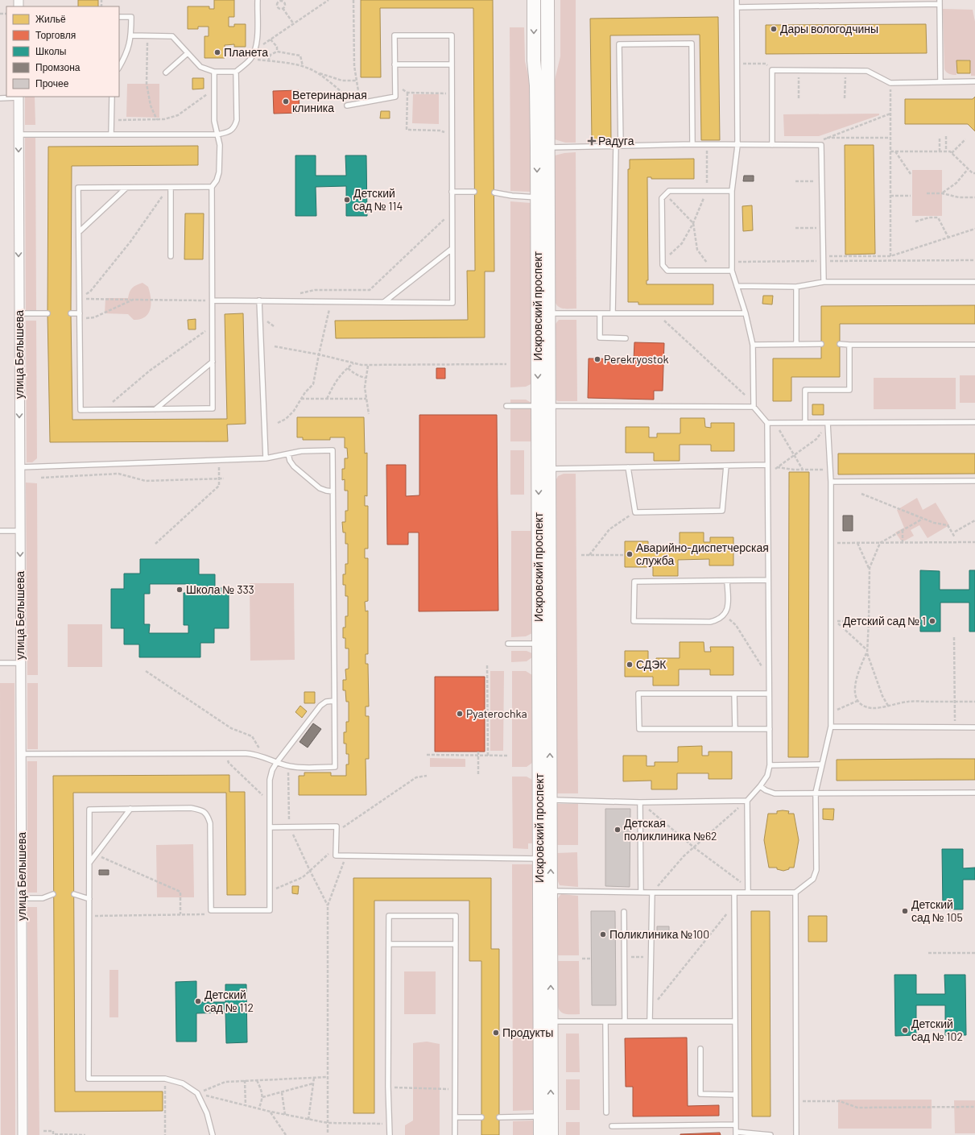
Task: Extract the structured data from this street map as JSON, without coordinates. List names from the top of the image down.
{
  "streets": {
    "street": ["Искровский проспект", "улица Белышева"]
  },
  "one_way": ["улица Белышева"],
  "places": {
    "other": [
      "Дары вологодчины",
      "Планета",
      "Ветеринарная клиника",
      "Детский сад № 114",
      "Perekryostok",
      "Аварийно-диспетчерская служба",
      "Школа № 333",
      "Детский сад № 1",
      "СДЭК",
      "Pyaterochka",
      "Детская поликлиника №62",
      "Детский сад № 105",
      "Поликлиника №100",
      "Детский сад № 112",
      "Детский сад № 102",
      "Продукты"
    ],
    "health": ["Радуга"]
  },
  "legend": [
    "Жильё",
    "Торговля",
    "Школы",
    "Промзона",
    "Прочее"
  ]
}
